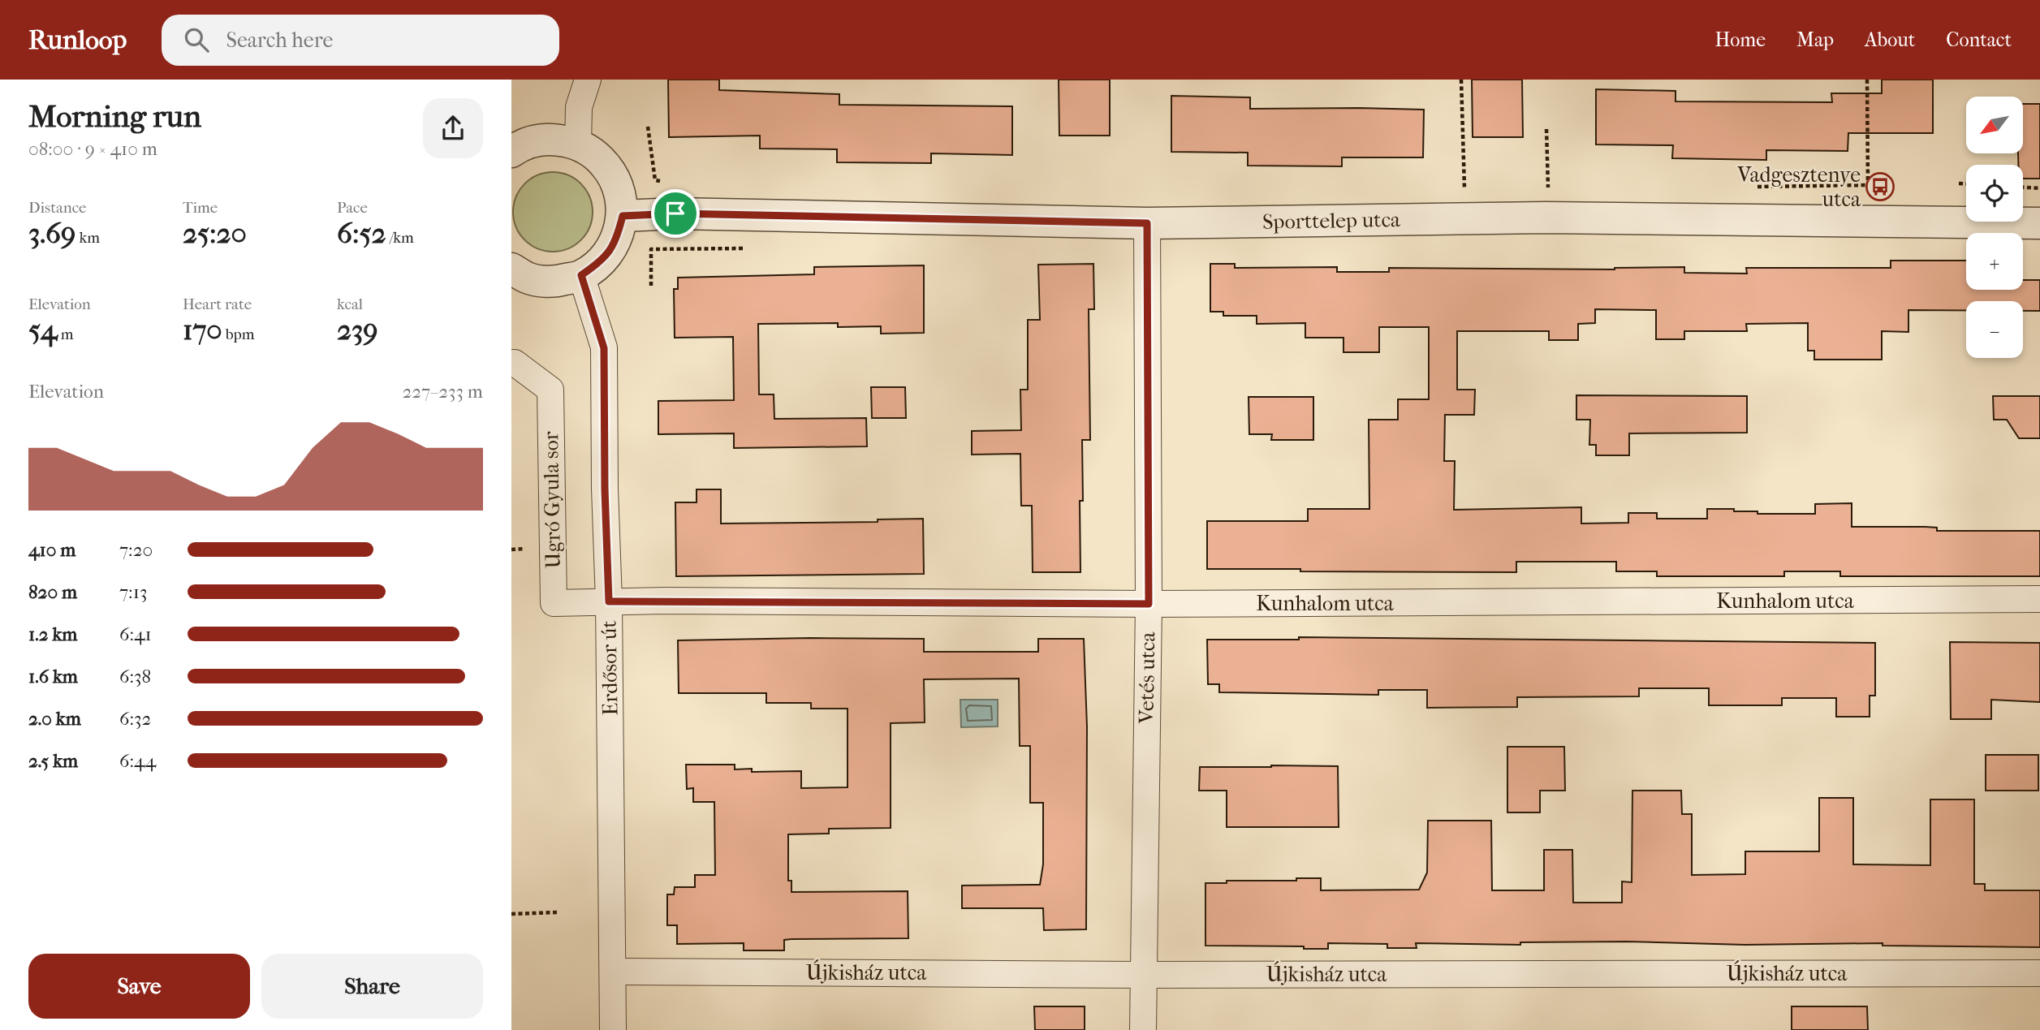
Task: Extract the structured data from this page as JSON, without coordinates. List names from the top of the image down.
{
  "streets": {
    "street": [
      "Sporttelep utca",
      "Ugró Gyula sor",
      "Kunhalom utca",
      "Erdősor út",
      "Vetés utca",
      "Újkisház utca"
    ]
  },
  "crossings": [
    ["Sporttelep utca", "Vetés utca"],
    ["Ugró Gyula sor", "Kunhalom utca"],
    ["Ugró Gyula sor", "Erdősor út"],
    ["Kunhalom utca", "Erdősor út"],
    ["Kunhalom utca", "Vetés utca"],
    ["Erdősor út", "Újkisház utca"],
    ["Vetés utca", "Újkisház utca"]
  ],
  "places": {
    "bus stop": ["Vadgesztenye utca"]
  },
  "north": "bottom left",
  "page": {
    "header": "Runloop",
    "search": "Search here",
    "nav": [
      "Home",
      "Map",
      "About",
      "Contact"
    ],
    "heading": ["Morning run", "08:00 · 9 × 410 m"],
    "map_buttons": ["+", "−"],
    "stats": [
      ["Distance", "3.69 km"],
      ["Time", "25:20"],
      ["Pace", "6:52 /km"],
      ["Elevation", "54 m"],
      ["Heart rate", "170 bpm"],
      ["kcal", "239"]
    ],
    "chart": ["Elevation", "227–233 m"],
    "list": [
      {
        "name": "410 m",
        "note": "7:20"
      },
      {
        "name": "820 m",
        "note": "7:13"
      },
      {
        "name": "1.2 km",
        "note": "6:41"
      },
      {
        "name": "1.6 km",
        "note": "6:38"
      },
      {
        "name": "2.0 km",
        "note": "6:32"
      },
      {
        "name": "2.5 km",
        "note": "6:44"
      }
    ],
    "buttons": ["Save", "Share"]
  }
}
